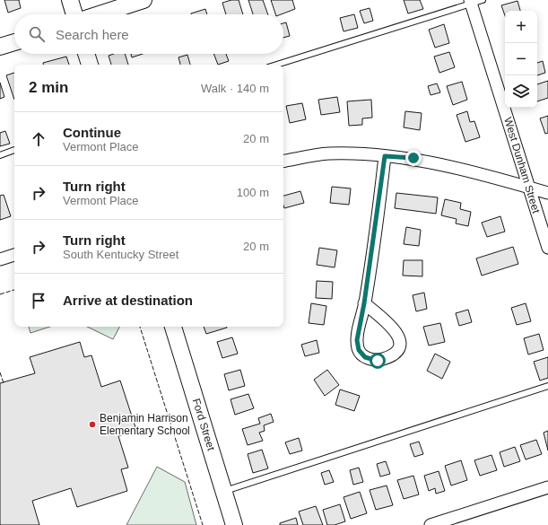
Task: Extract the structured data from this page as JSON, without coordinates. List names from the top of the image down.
{
  "streets": {
    "street": ["West Dunham Street", "Ford Street"]
  },
  "places": ["Benjamin Harrison Elementary School"],
  "page": {
    "map_buttons": ["+", "−"],
    "search": "Search here",
    "heading": ["2 min", "Walk · 140 m"],
    "list": [
      ["Continue", "Vermont Place", "20 m"],
      ["Turn right", "Vermont Place", "100 m"],
      ["Turn right", "South Kentucky Street", "20 m"],
      "Arrive at destination"
    ]
  }
}
